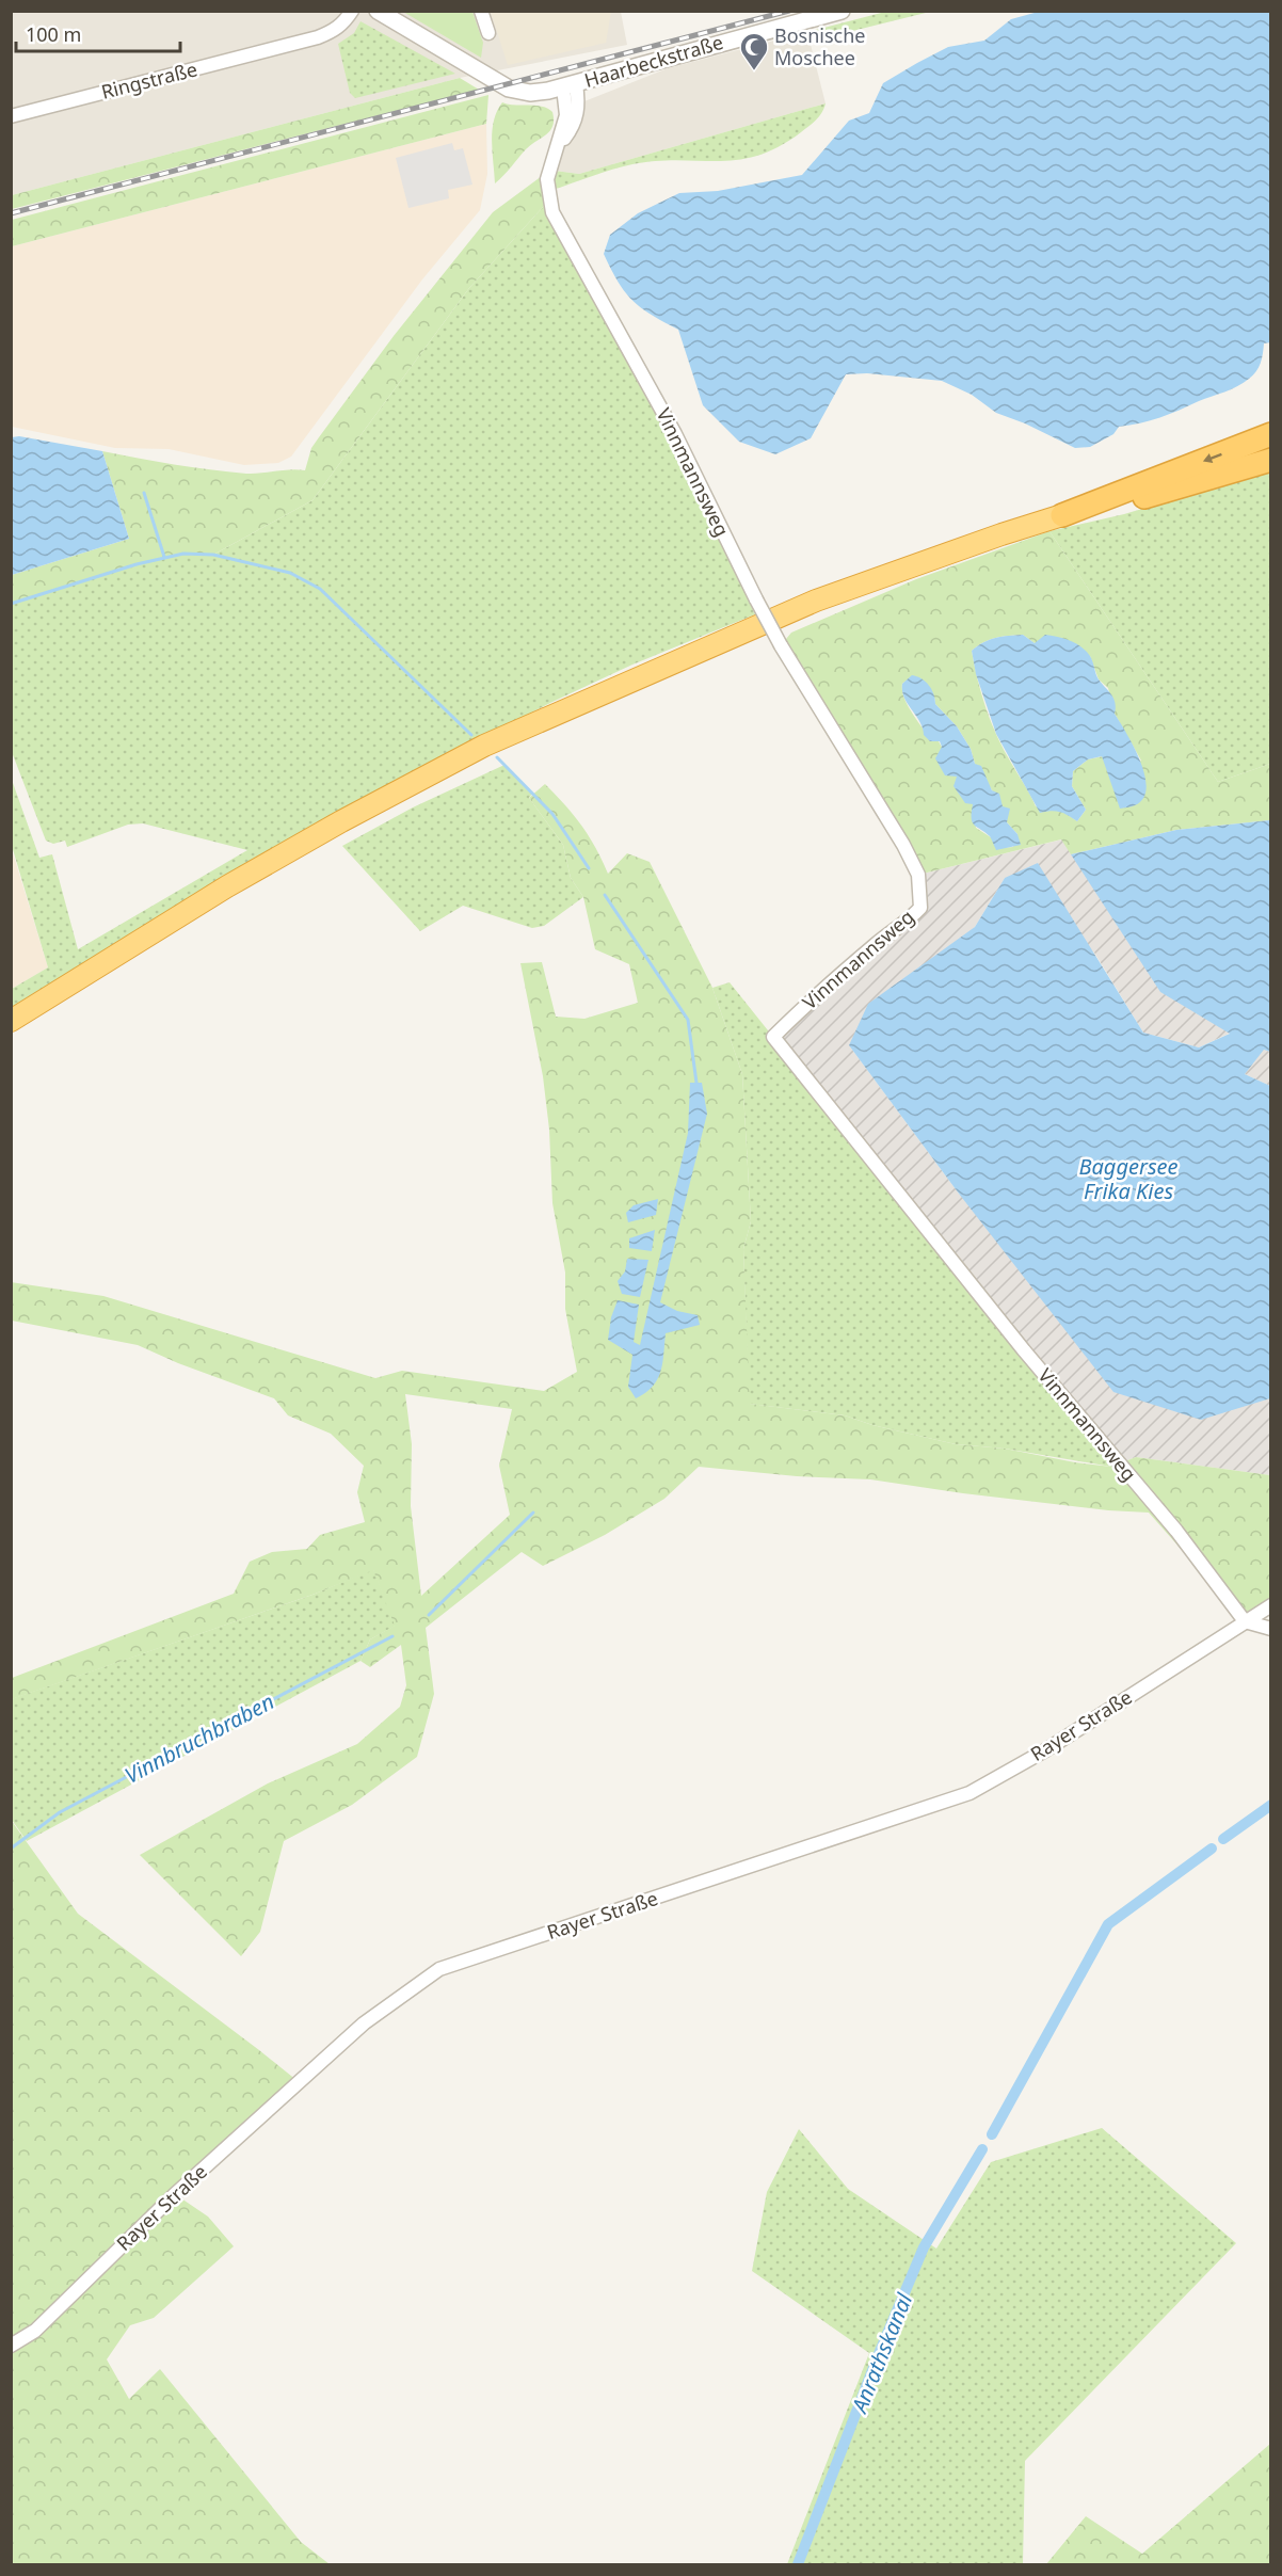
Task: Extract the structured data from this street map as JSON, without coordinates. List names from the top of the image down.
{
  "streets": {
    "street": [
      "Haarbeckstraße",
      "Ringstraße",
      "Vinnmannsweg",
      "Rayer Straße"
    ]
  },
  "crossings": [
    ["Haarbeckstraße", "Vinnmannsweg"],
    ["Vinnmannsweg", "Rayer Straße"]
  ],
  "water": ["Baggersee Frika Kies", "Vinnbruchbraben", "Anrathskanal"],
  "places": {
    "mosque": ["Bosnische Moschee"]
  },
  "scale_bar": "100 m"
}
